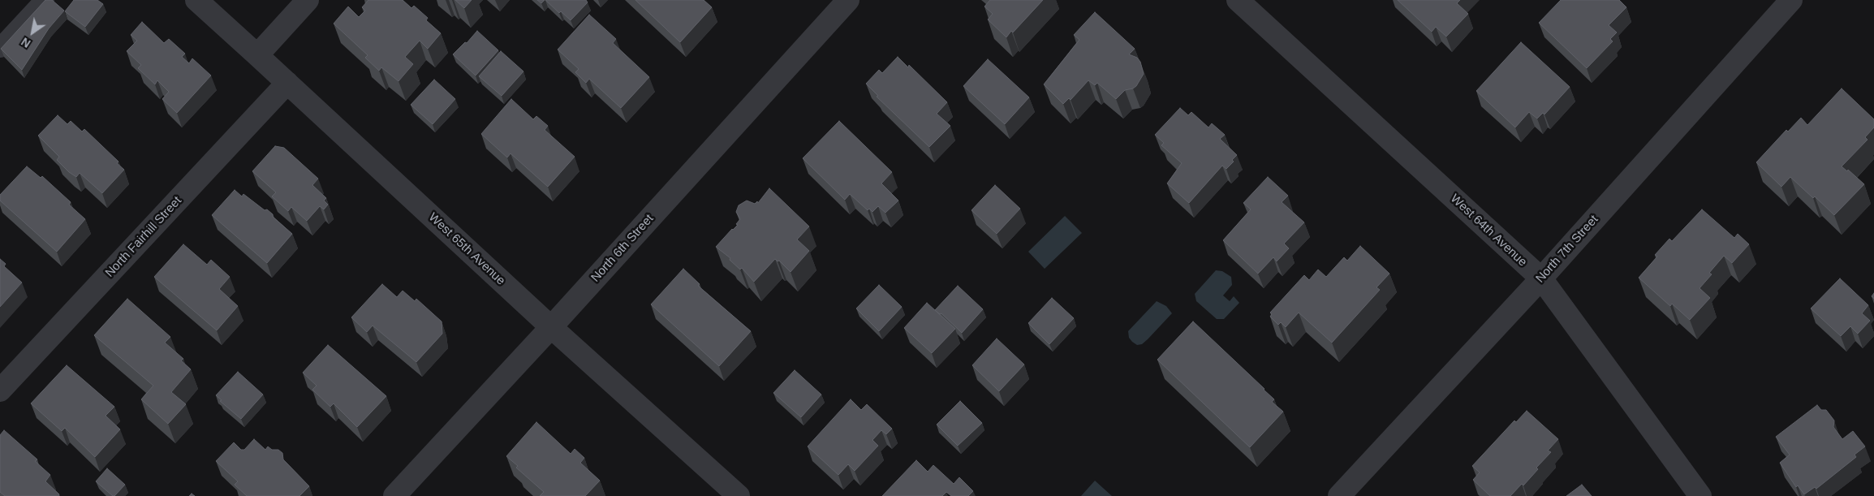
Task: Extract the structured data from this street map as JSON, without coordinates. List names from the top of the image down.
{
  "streets": {
    "street": [
      "West 64th Avenue",
      "North Fairhill Street",
      "North 6th Street",
      "West 65th Avenue",
      "North 7th Street"
    ]
  },
  "crossings": [
    ["West 64th Avenue", "North 7th Street"],
    ["North Fairhill Street", "West 65th Avenue"],
    ["North 6th Street", "West 65th Avenue"]
  ],
  "north": "bottom left"
}
